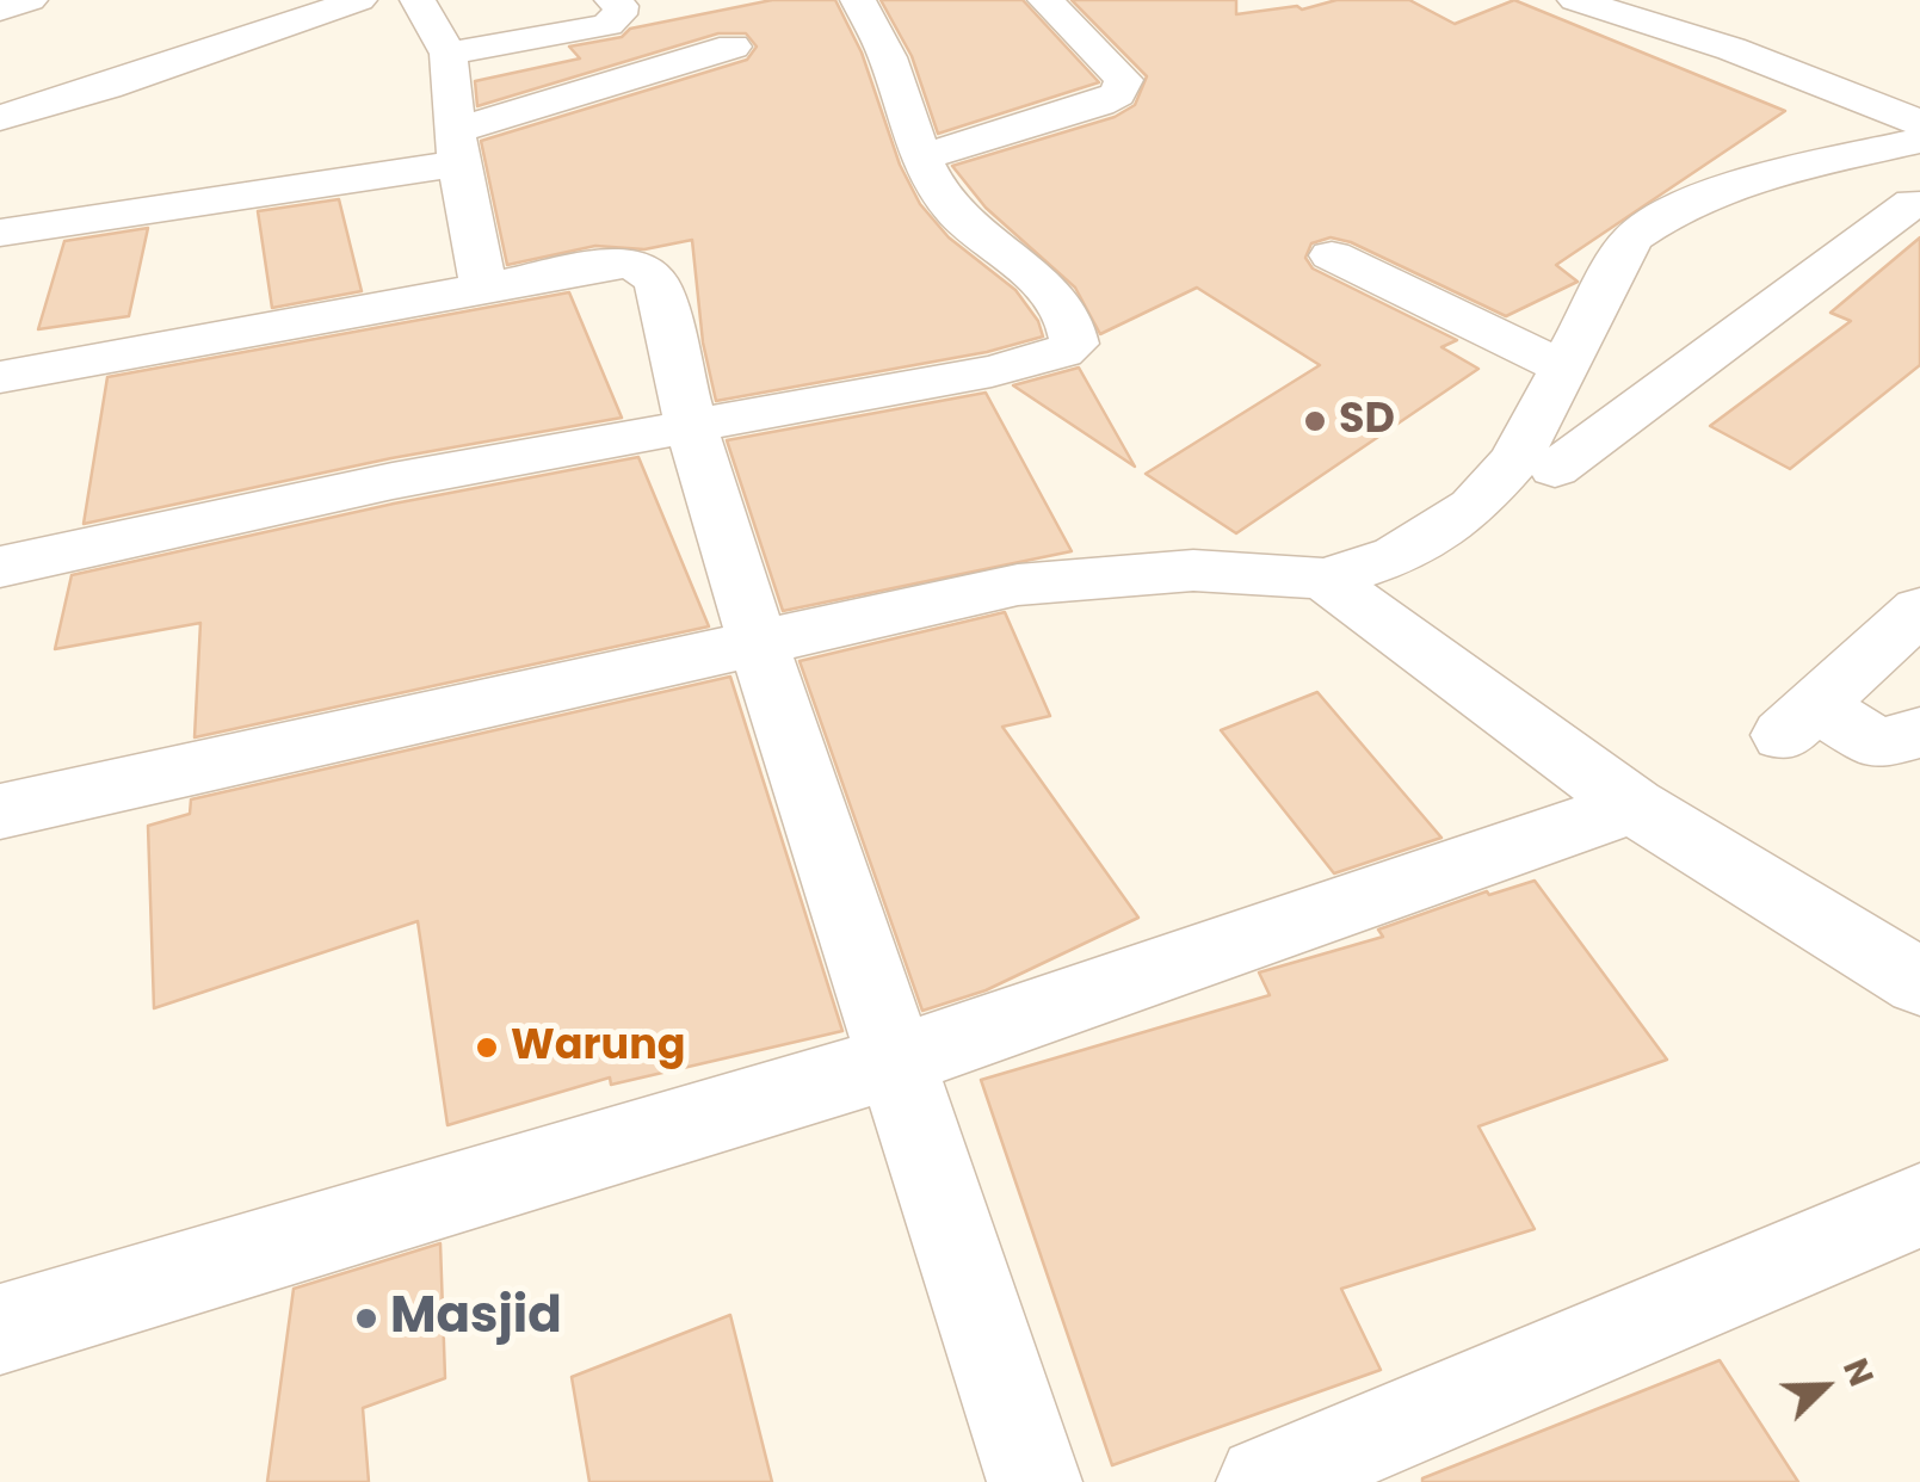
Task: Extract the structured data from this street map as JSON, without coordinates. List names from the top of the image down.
{
  "places": ["SD", "Warung", "Masjid"],
  "north": "top right"
}
